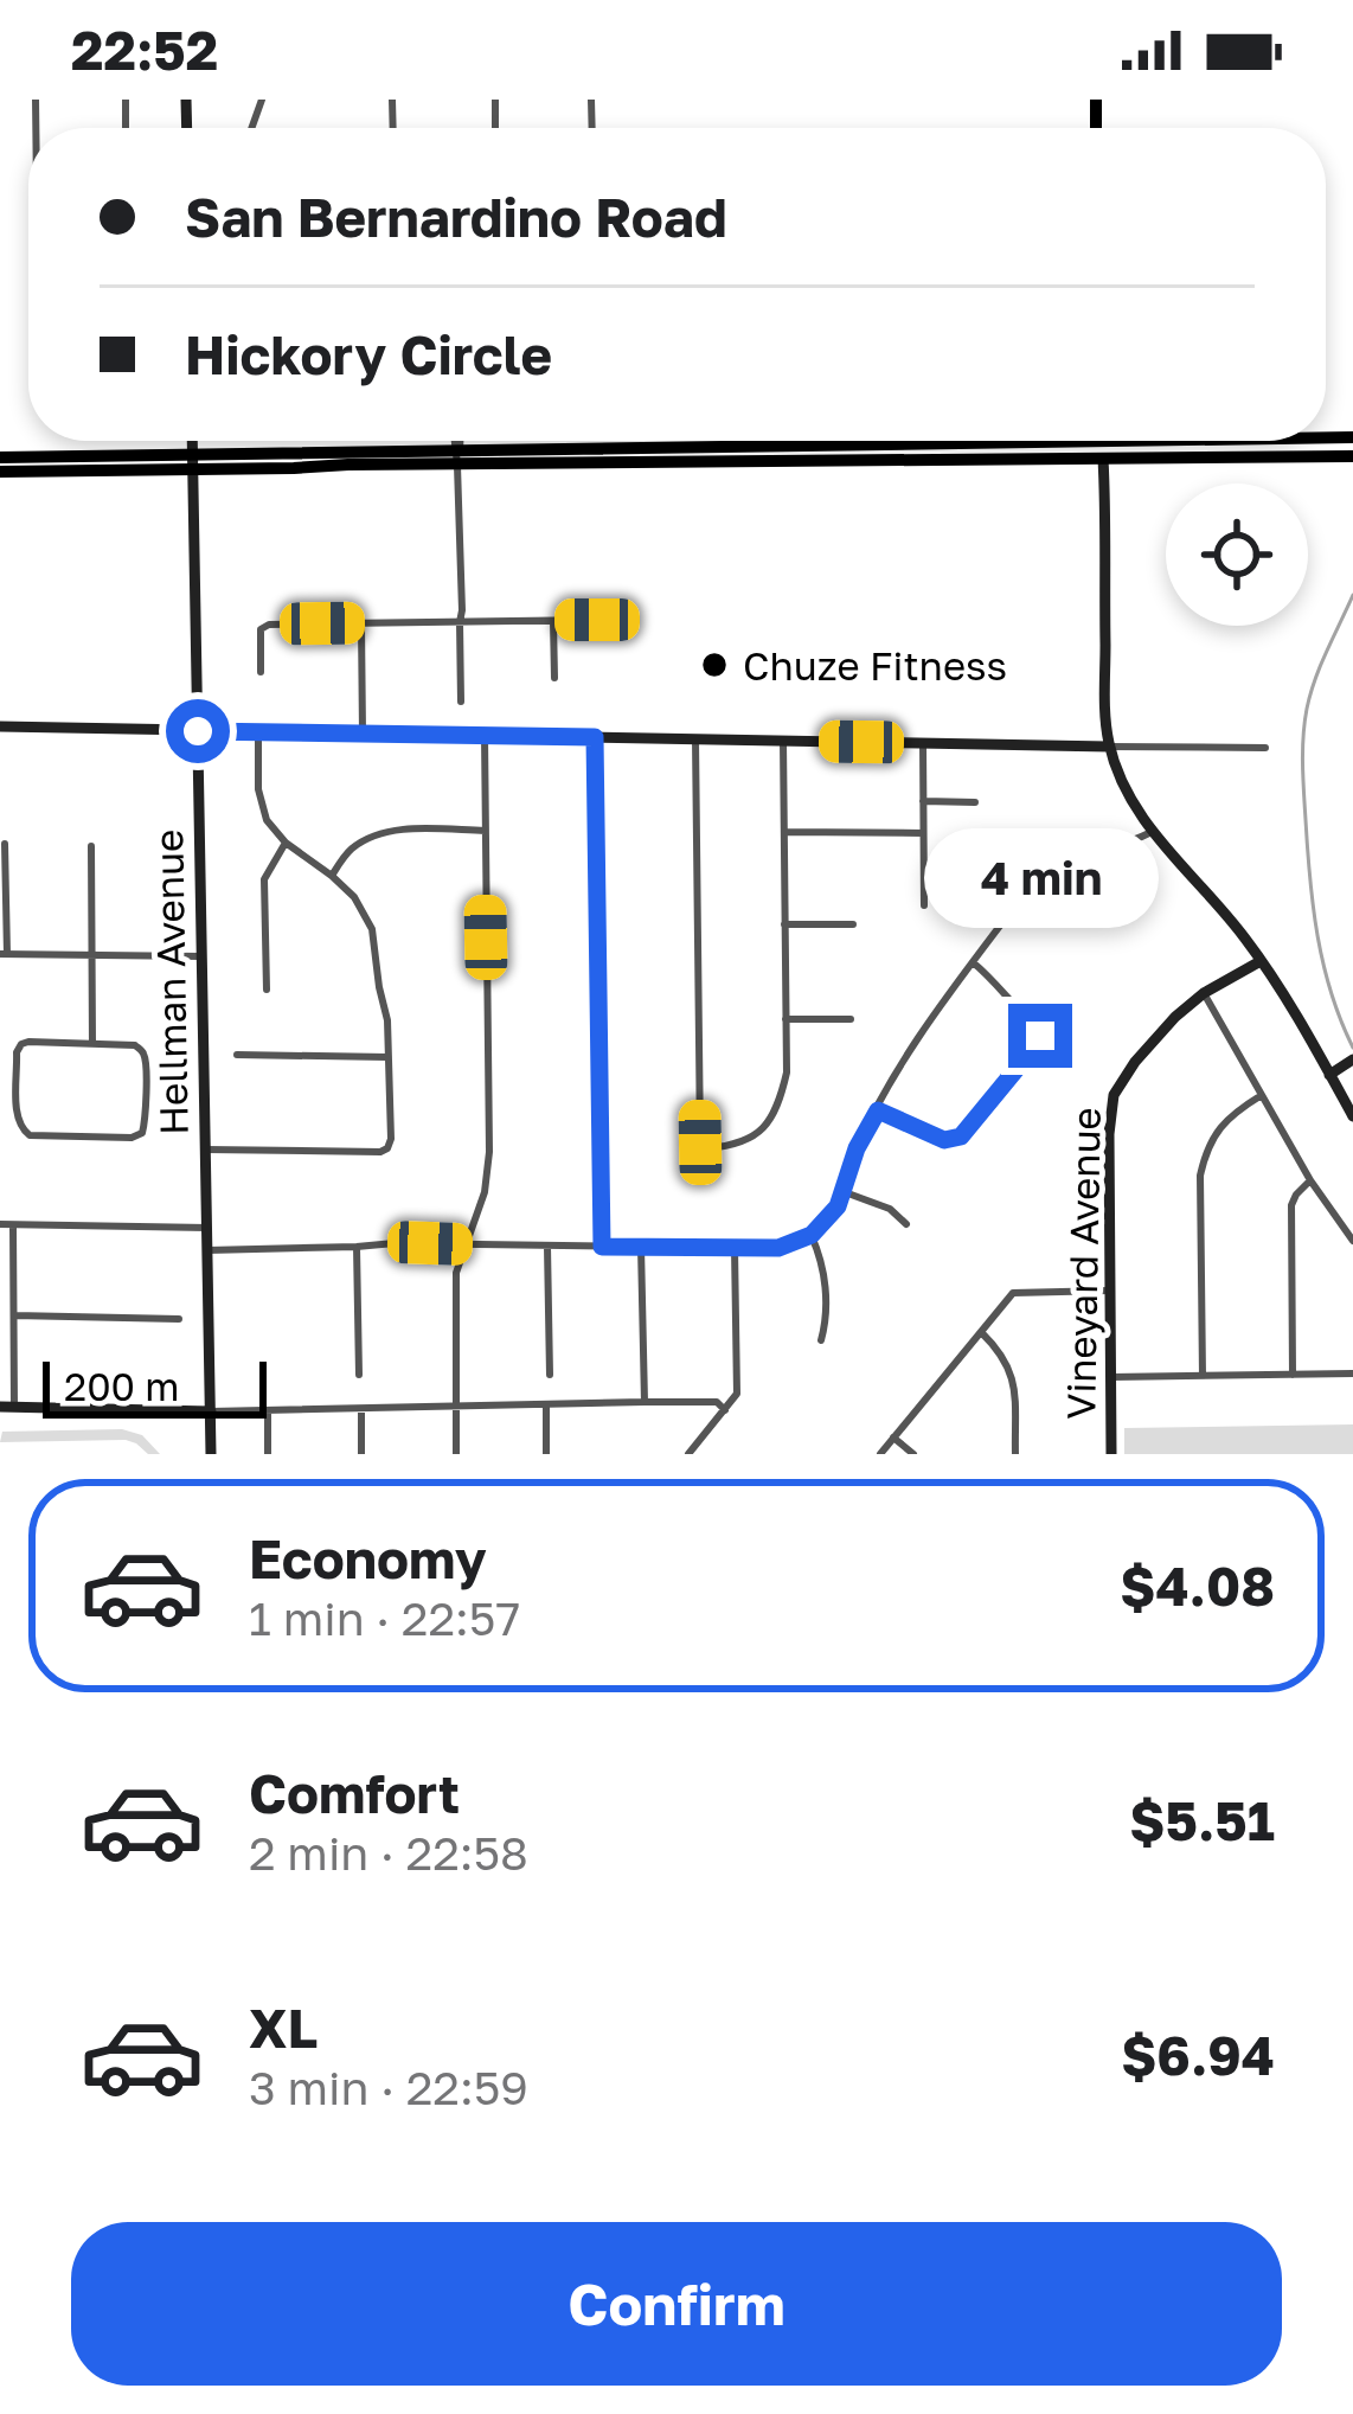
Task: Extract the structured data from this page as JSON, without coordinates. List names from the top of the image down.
{
  "streets": {
    "street": ["Hellman Avenue", "Vineyard Avenue"]
  },
  "places": ["Chuze Fitness"],
  "scale_bar": "200 m",
  "page": {
    "status": "22:52",
    "banner": ["San Bernardino Road", "Hickory Circle"],
    "bubble": "4 min",
    "scale": "200 m",
    "list": [
      {
        "name": "Economy",
        "note": "1 min · 22:57",
        "value": "$4.08"
      },
      {
        "name": "Comfort",
        "note": "2 min · 22:58",
        "value": "$5.51"
      },
      {
        "name": "XL",
        "note": "3 min · 22:59",
        "value": "$6.94"
      }
    ],
    "buttons": "Confirm"
  }
}
